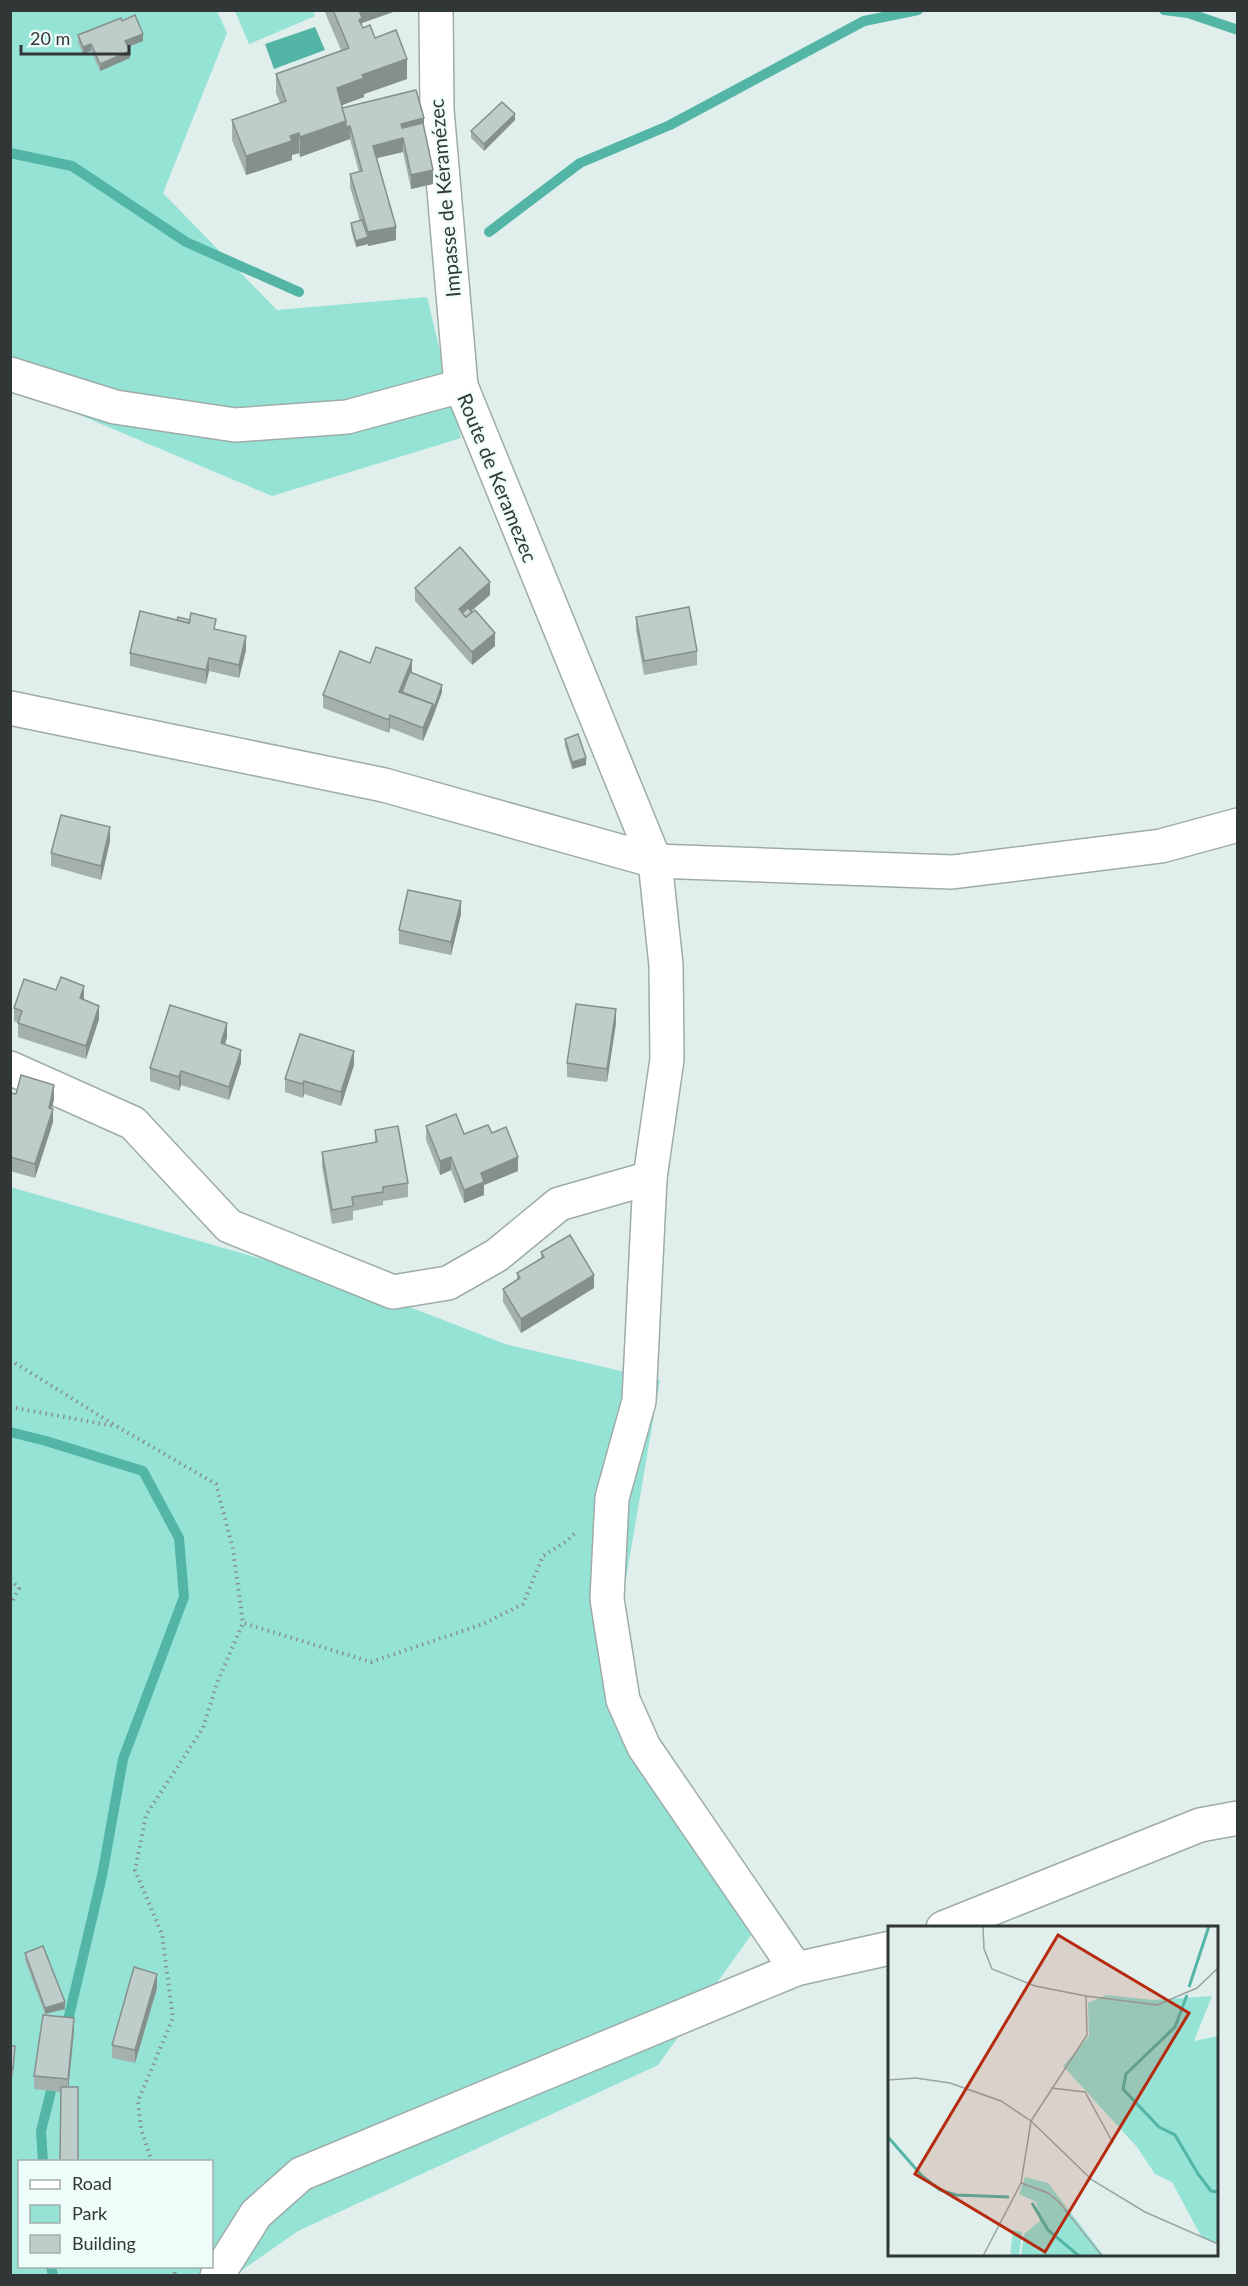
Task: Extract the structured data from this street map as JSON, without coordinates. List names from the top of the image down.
{
  "streets": {
    "street": ["Impasse de Kéramézec", "Route de Keramezec"]
  },
  "crossings": [
    ["Impasse de Kéramézec", "Route de Keramezec"]
  ],
  "legend": ["Road", "Park", "Building"],
  "scale_bar": "20 m"
}
